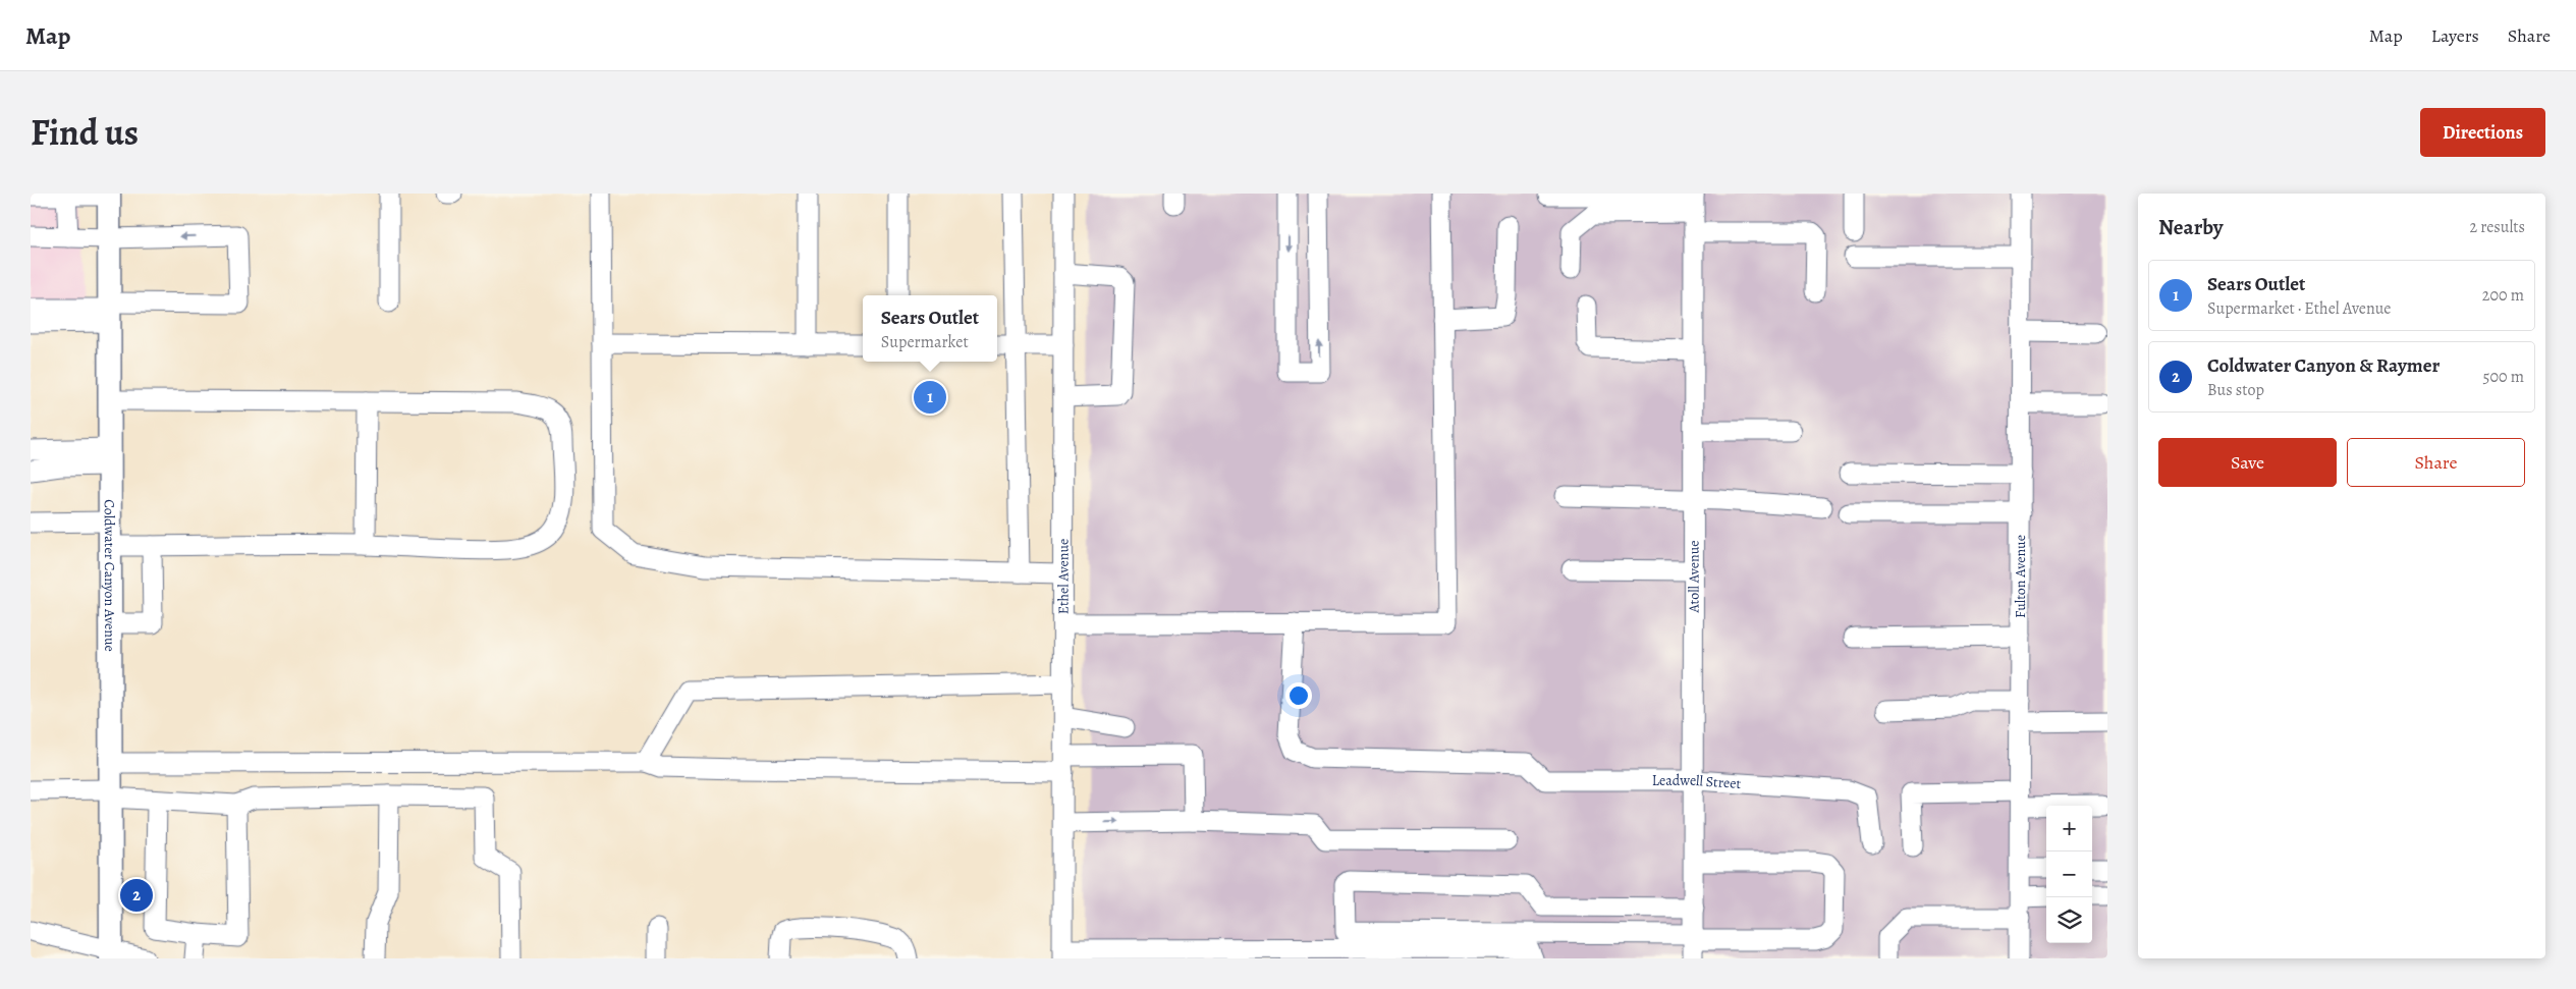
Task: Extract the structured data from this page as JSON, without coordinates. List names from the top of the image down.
{
  "streets": {
    "main road": ["Coldwater Canyon Avenue"],
    "street": [
      "Ethel Avenue",
      "Atoll Avenue",
      "Fulton Avenue",
      "Leadwell Street"
    ]
  },
  "crossings": [
    ["Atoll Avenue", "Leadwell Street"]
  ],
  "page": {
    "header": "Map",
    "nav": ["Map", "Layers", "Share"],
    "title": "Find us",
    "buttons": [
      "Directions",
      ["Save", "Share"]
    ],
    "heading": ["Nearby", "2 results"],
    "list": [
      {
        "mark": "1",
        "name": "Sears Outlet",
        "note": "Supermarket · Ethel Avenue",
        "value": "200 m"
      },
      {
        "mark": "2",
        "name": "Coldwater Canyon & Raymer",
        "note": "Bus stop",
        "value": "500 m"
      }
    ],
    "popup": ["Sears Outlet", "Supermarket"],
    "pins": ["1", "2"],
    "map_buttons": ["+", "−"]
  }
}
